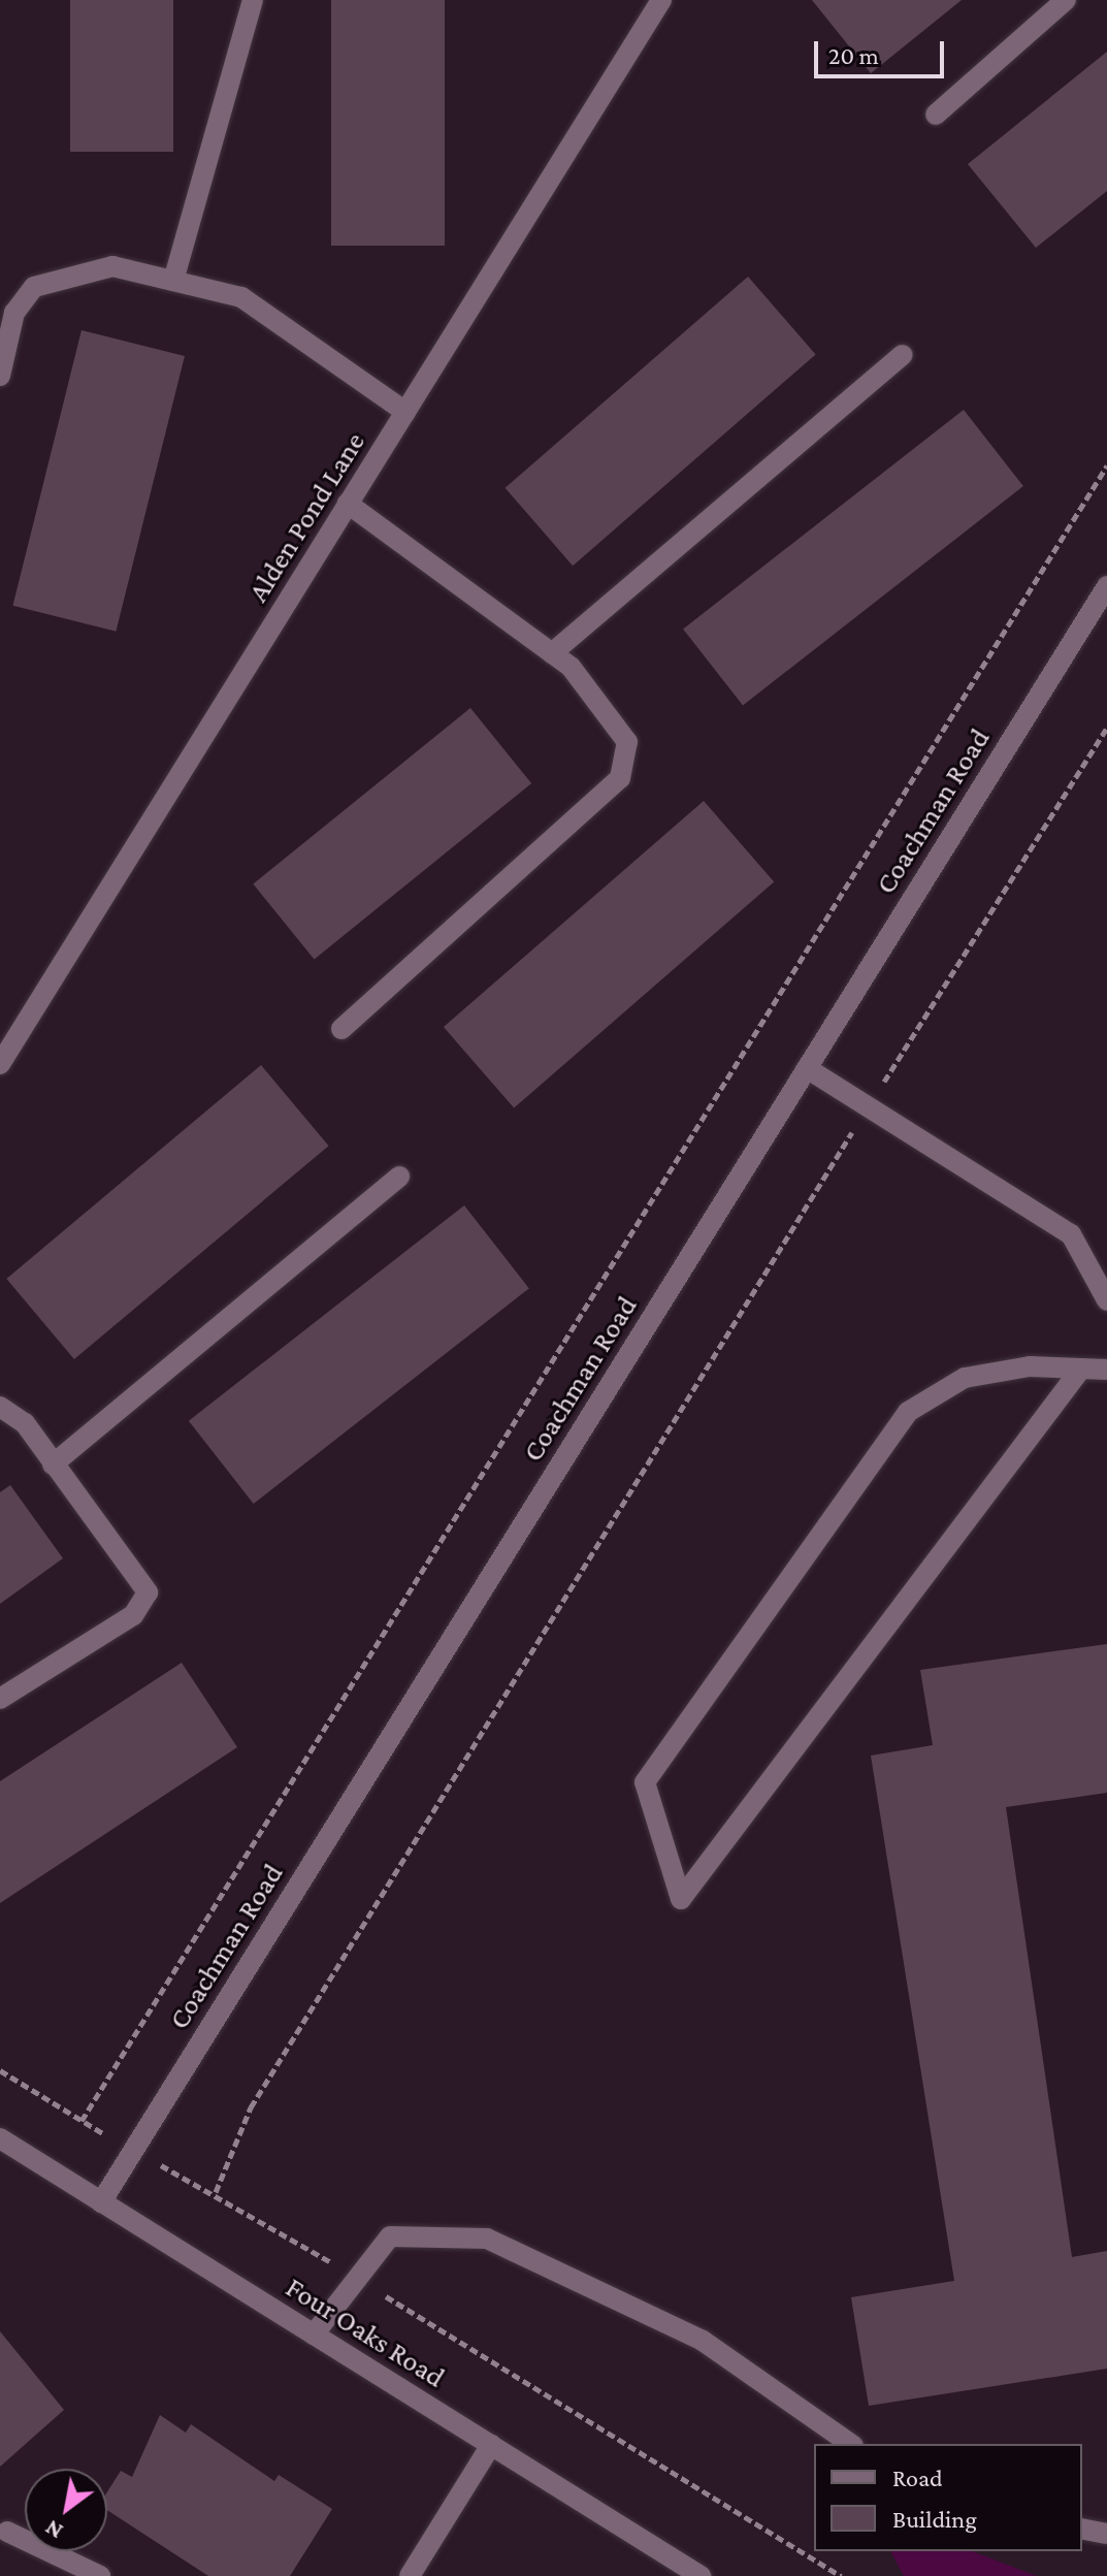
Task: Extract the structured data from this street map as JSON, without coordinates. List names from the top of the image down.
{
  "streets": {
    "street": ["Alden Pond Lane", "Coachman Road", "Four Oaks Road"]
  },
  "crossings": [
    ["Coachman Road", "Four Oaks Road"]
  ],
  "legend": ["Road", "Building"],
  "scale_bar": "20 m",
  "north": "bottom left"
}
